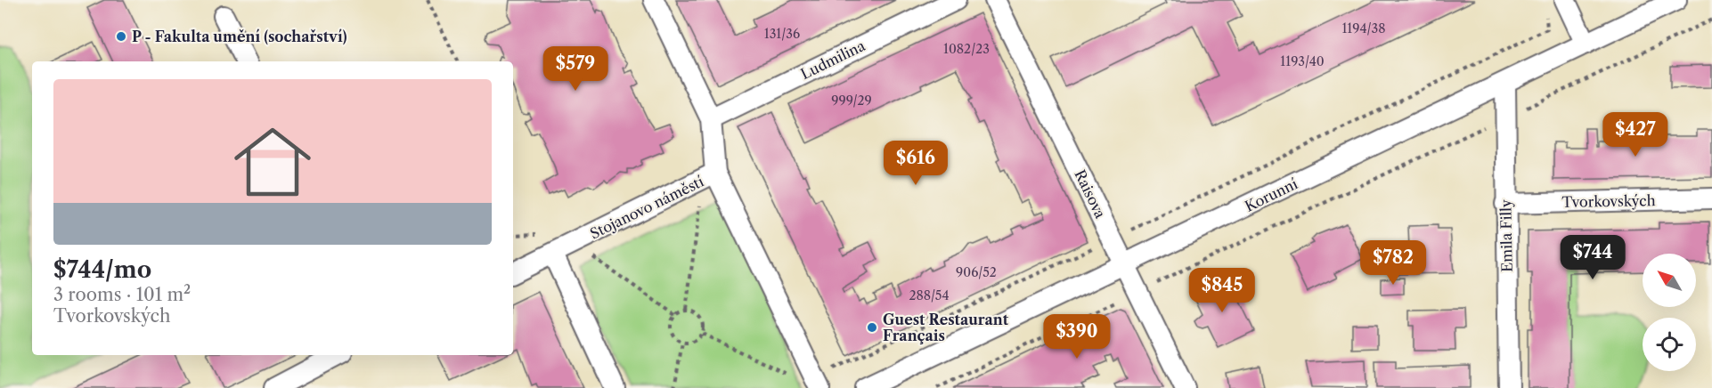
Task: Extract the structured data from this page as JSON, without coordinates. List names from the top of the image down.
{
  "streets": {
    "street": [
      "Ludmilina",
      "Raisova",
      "Korunní",
      "Tvorkovských",
      "Stojanovo náměstí",
      "Emila Filly"
    ]
  },
  "crossings": [
    ["Raisova", "Korunní"],
    ["Korunní", "Emila Filly"],
    ["Tvorkovských", "Emila Filly"]
  ],
  "places": ["P - Fakulta umění (sochařství)", "Guest Restaurant Français"],
  "house_numbers": [
    "1194/38",
    "131/36",
    "1082/23",
    "1193/40",
    "999/29",
    "906/52",
    "288/54"
  ],
  "north": "top left",
  "page": {
    "price": [
      "$579",
      "$427",
      "$616",
      "$744",
      "$782",
      "$845",
      "$390"
    ],
    "list": [
      {
        "name": "$744/mo",
        "note": "3 rooms · 101 m² · Tvorkovských"
      }
    ]
  }
}
